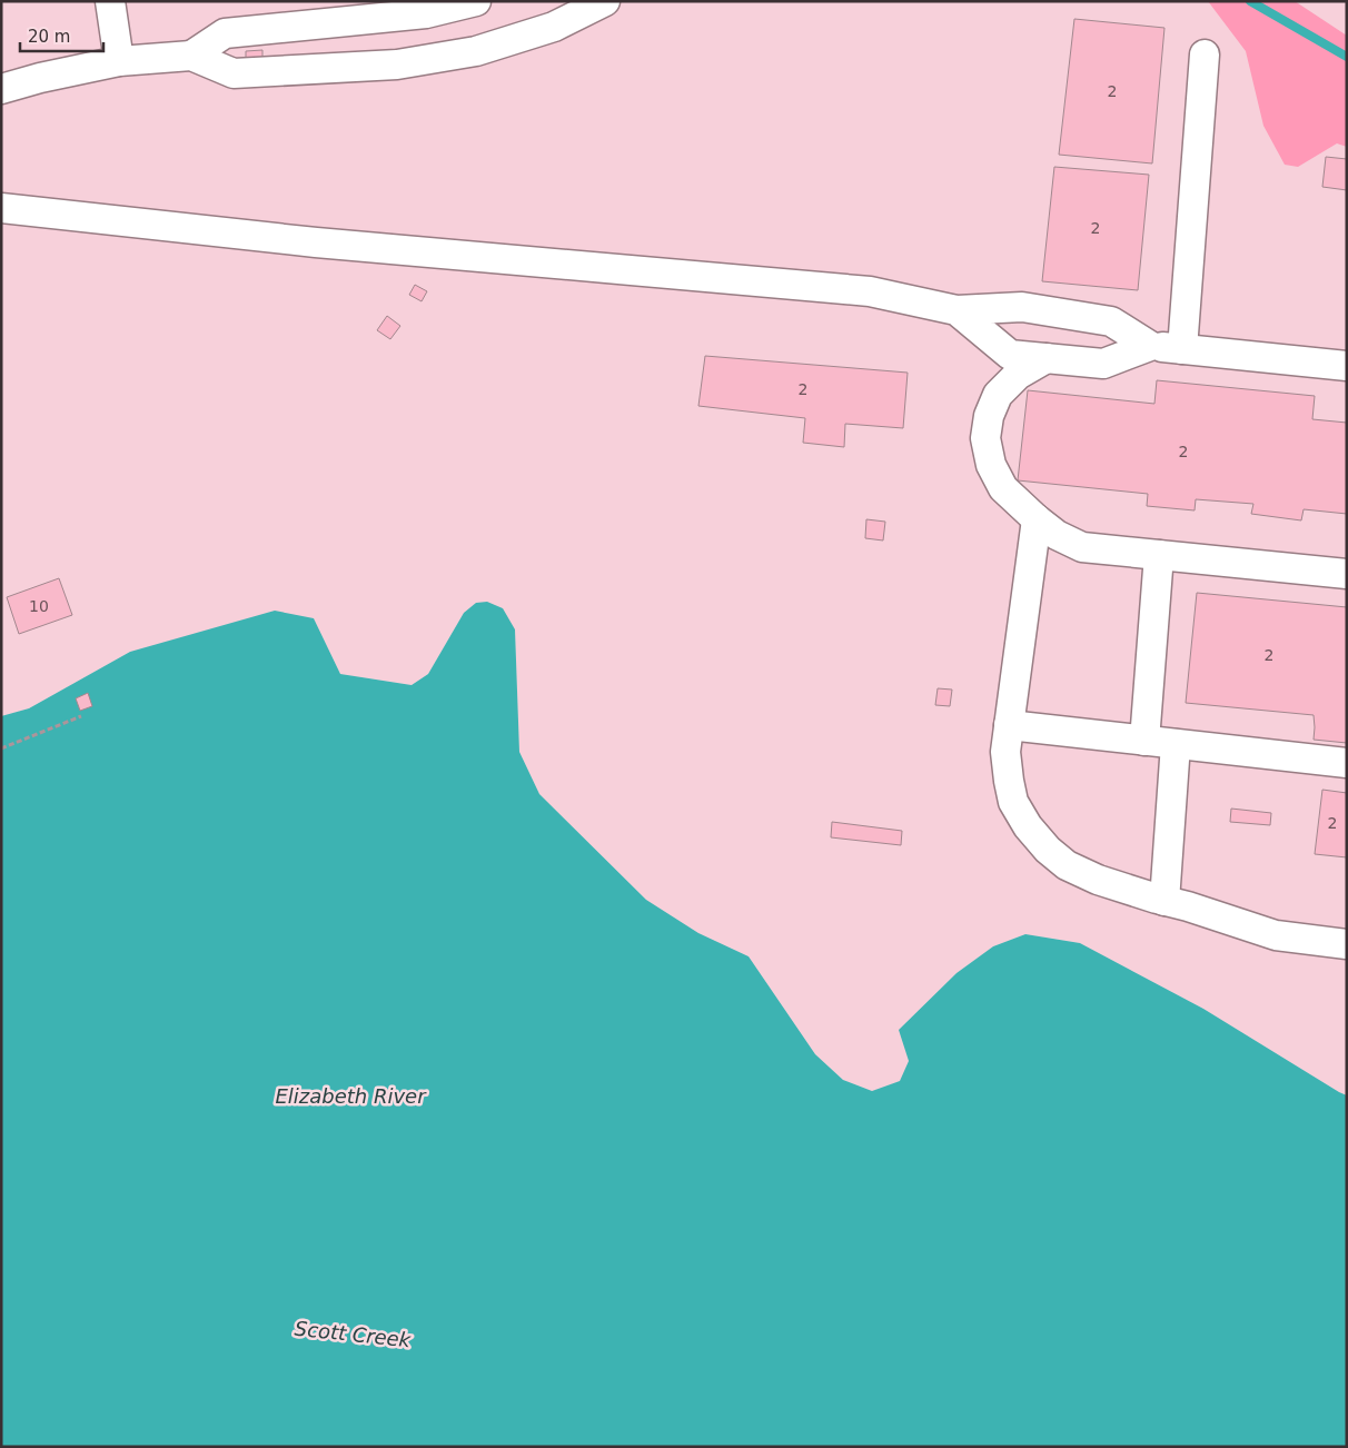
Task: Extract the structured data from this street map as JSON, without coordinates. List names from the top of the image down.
{
  "water": ["Elizabeth River", "Scott Creek"],
  "house_numbers": [
    "2",
    "2",
    "2",
    "2",
    "10",
    "2",
    "2"
  ],
  "scale_bar": "20 m"
}
